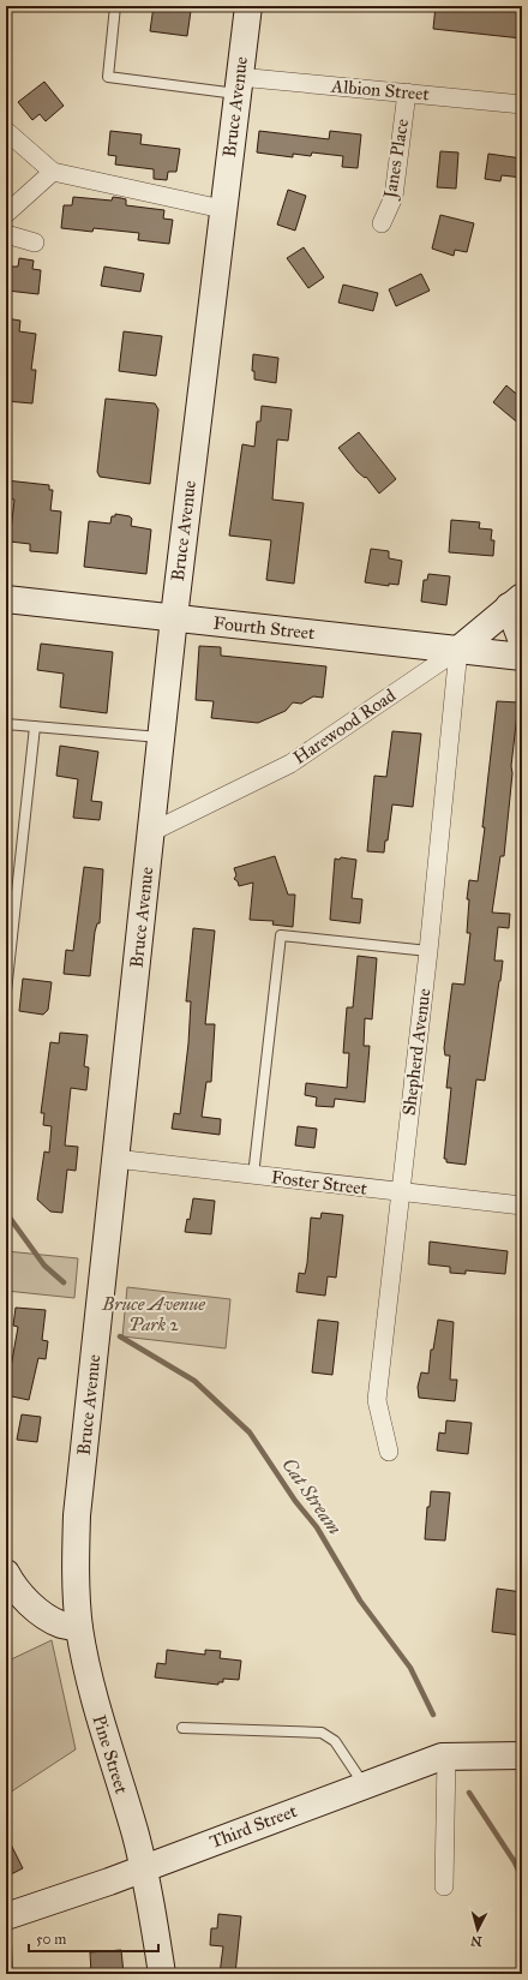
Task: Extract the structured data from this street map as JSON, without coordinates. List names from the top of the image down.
{
  "streets": {
    "street": [
      "Albion Street",
      "Bruce Avenue",
      "Janes Place",
      "Fourth Street",
      "Harewood Road",
      "Shepherd Avenue",
      "Foster Street",
      "Pine Street",
      "Third Street"
    ]
  },
  "crossings": [
    ["Albion Street", "Bruce Avenue"],
    ["Albion Street", "Janes Place"],
    ["Bruce Avenue", "Fourth Street"],
    ["Bruce Avenue", "Harewood Road"],
    ["Bruce Avenue", "Foster Street"],
    ["Bruce Avenue", "Pine Street"],
    ["Fourth Street", "Harewood Road"],
    ["Fourth Street", "Shepherd Avenue"],
    ["Harewood Road", "Shepherd Avenue"],
    ["Shepherd Avenue", "Foster Street"],
    ["Pine Street", "Third Street"]
  ],
  "water": ["Cat Stream"],
  "parks": ["Bruce Avenue Park 2"],
  "scale_bar": "50 m",
  "north": "bottom"
}
